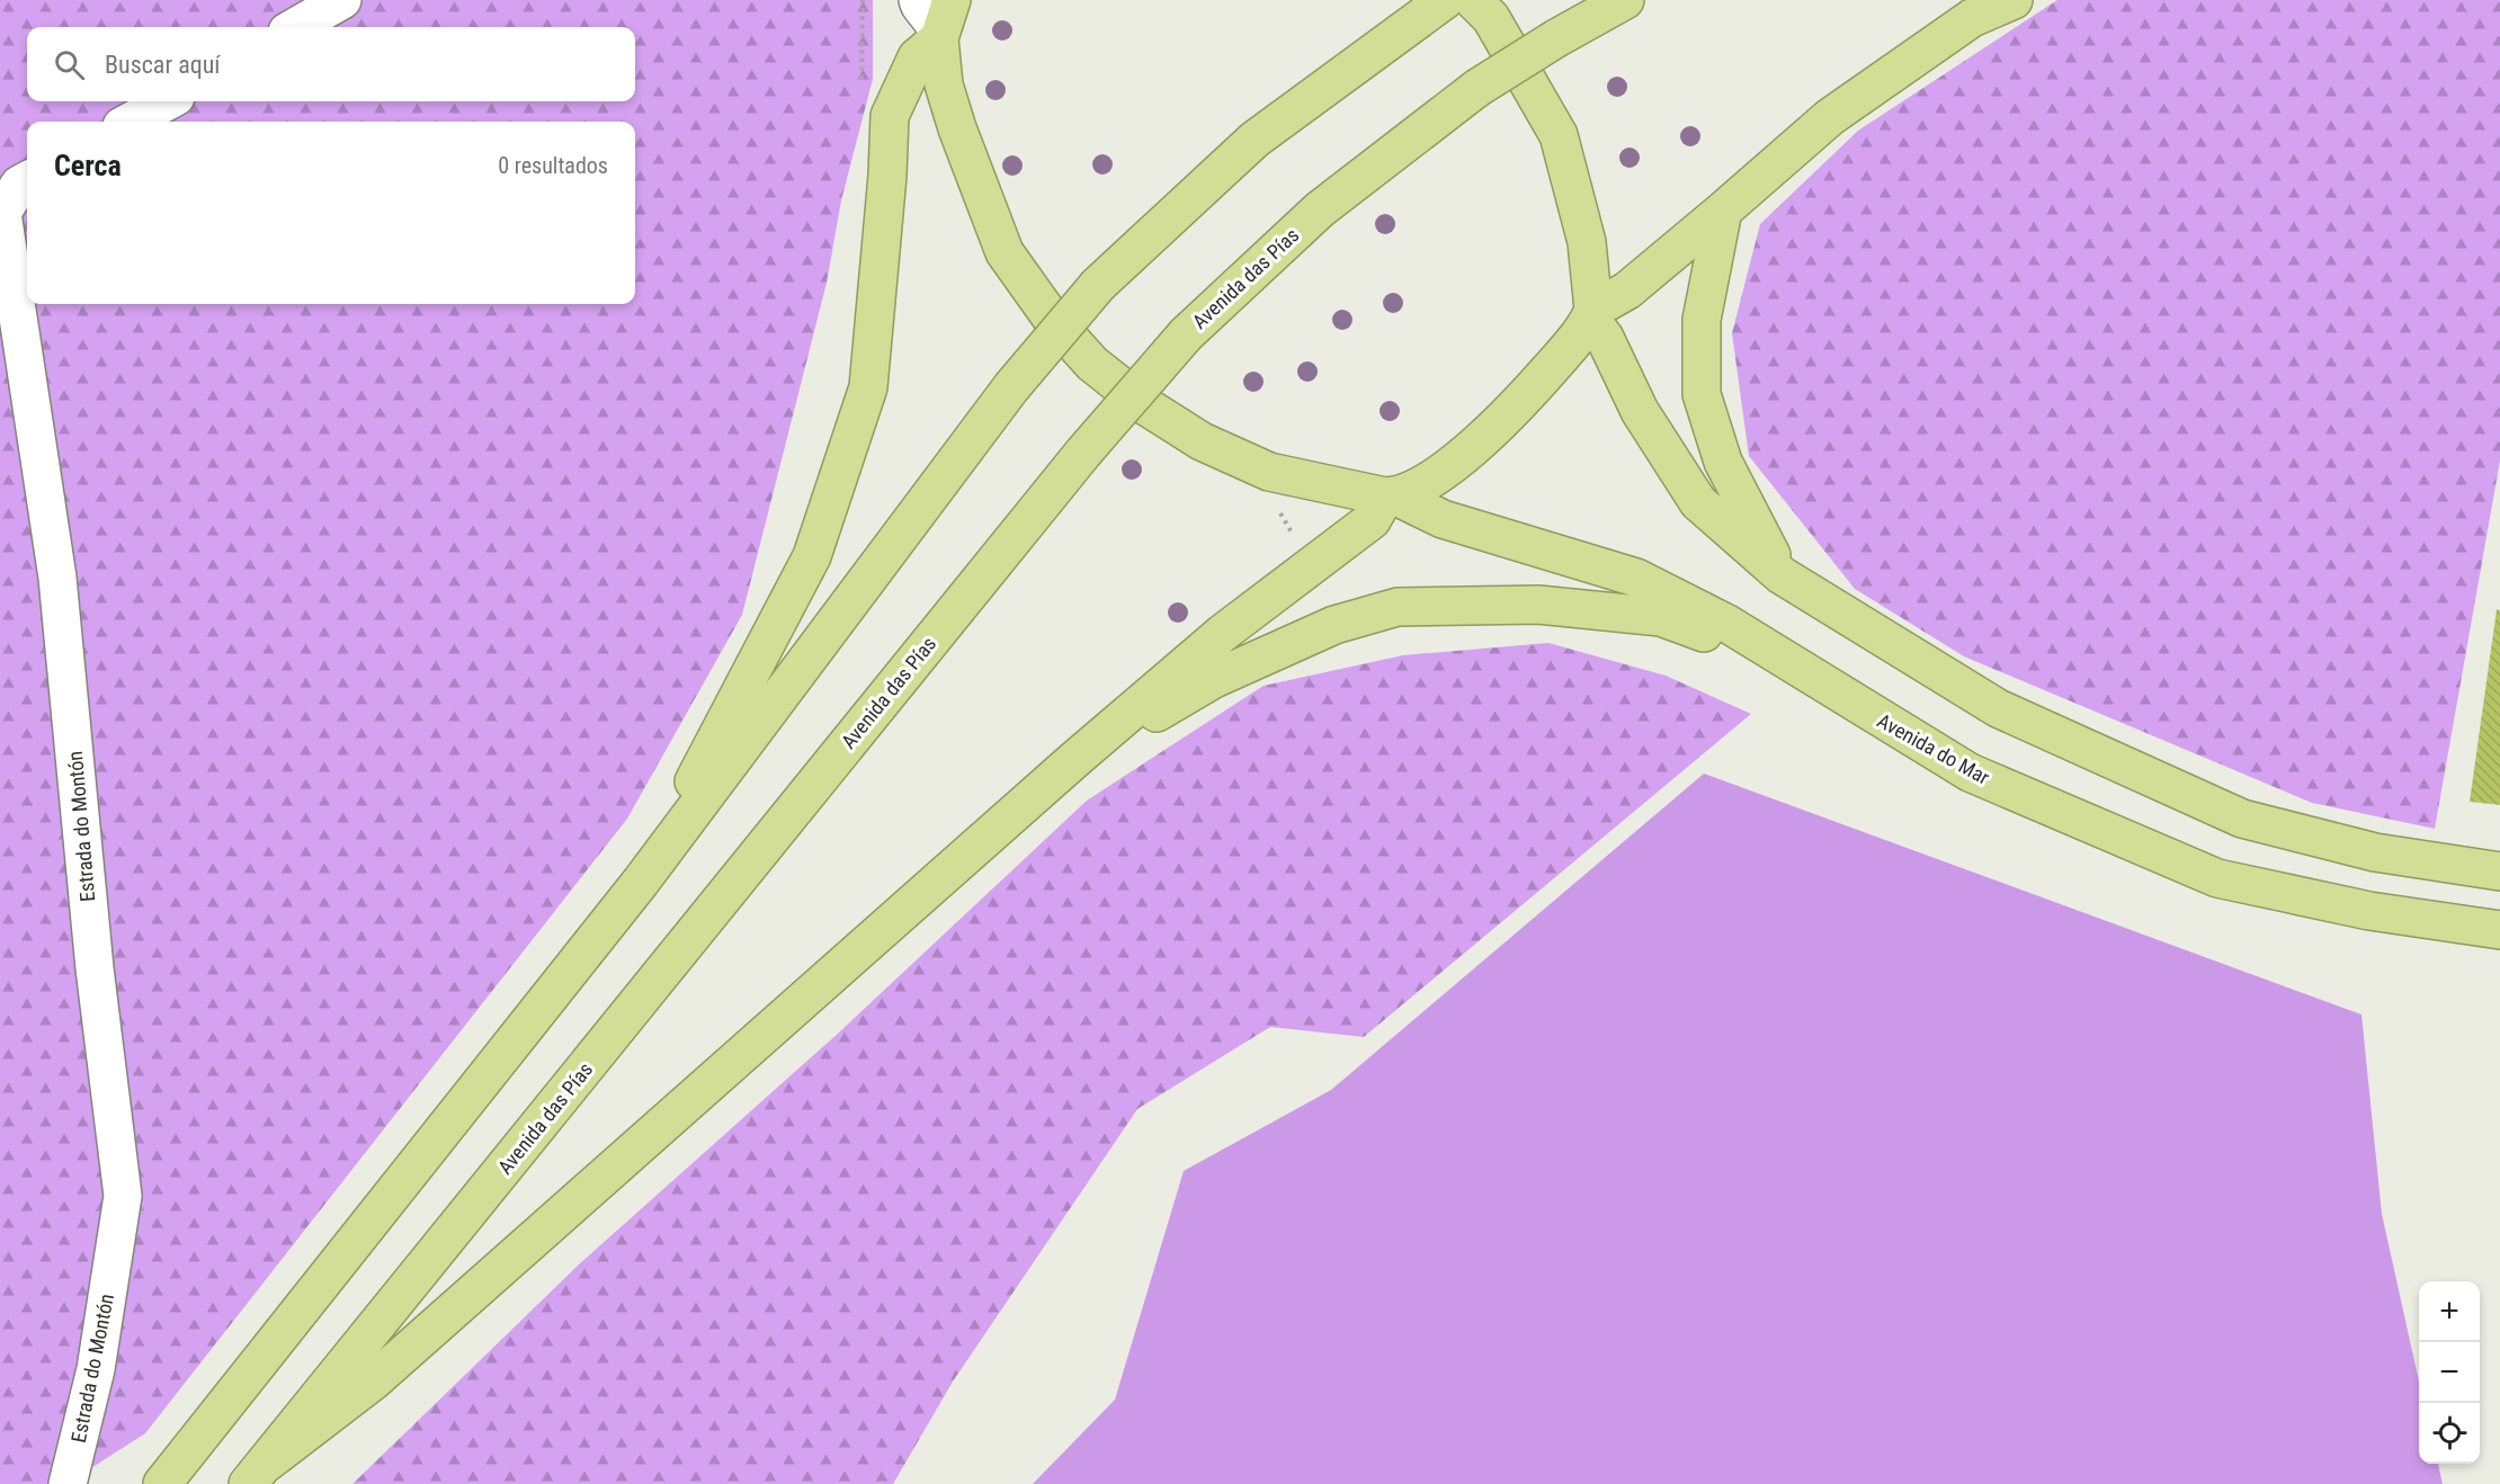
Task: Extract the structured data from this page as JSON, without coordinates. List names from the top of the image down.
{
  "streets": {
    "highway": ["Avenida das Pías", "Avenida do Mar"],
    "street": ["Estrada do Montón"]
  },
  "page": {
    "search": "Buscar aquí",
    "heading": ["Cerca", "0 resultados"],
    "map_buttons": ["+", "−"]
  }
}
